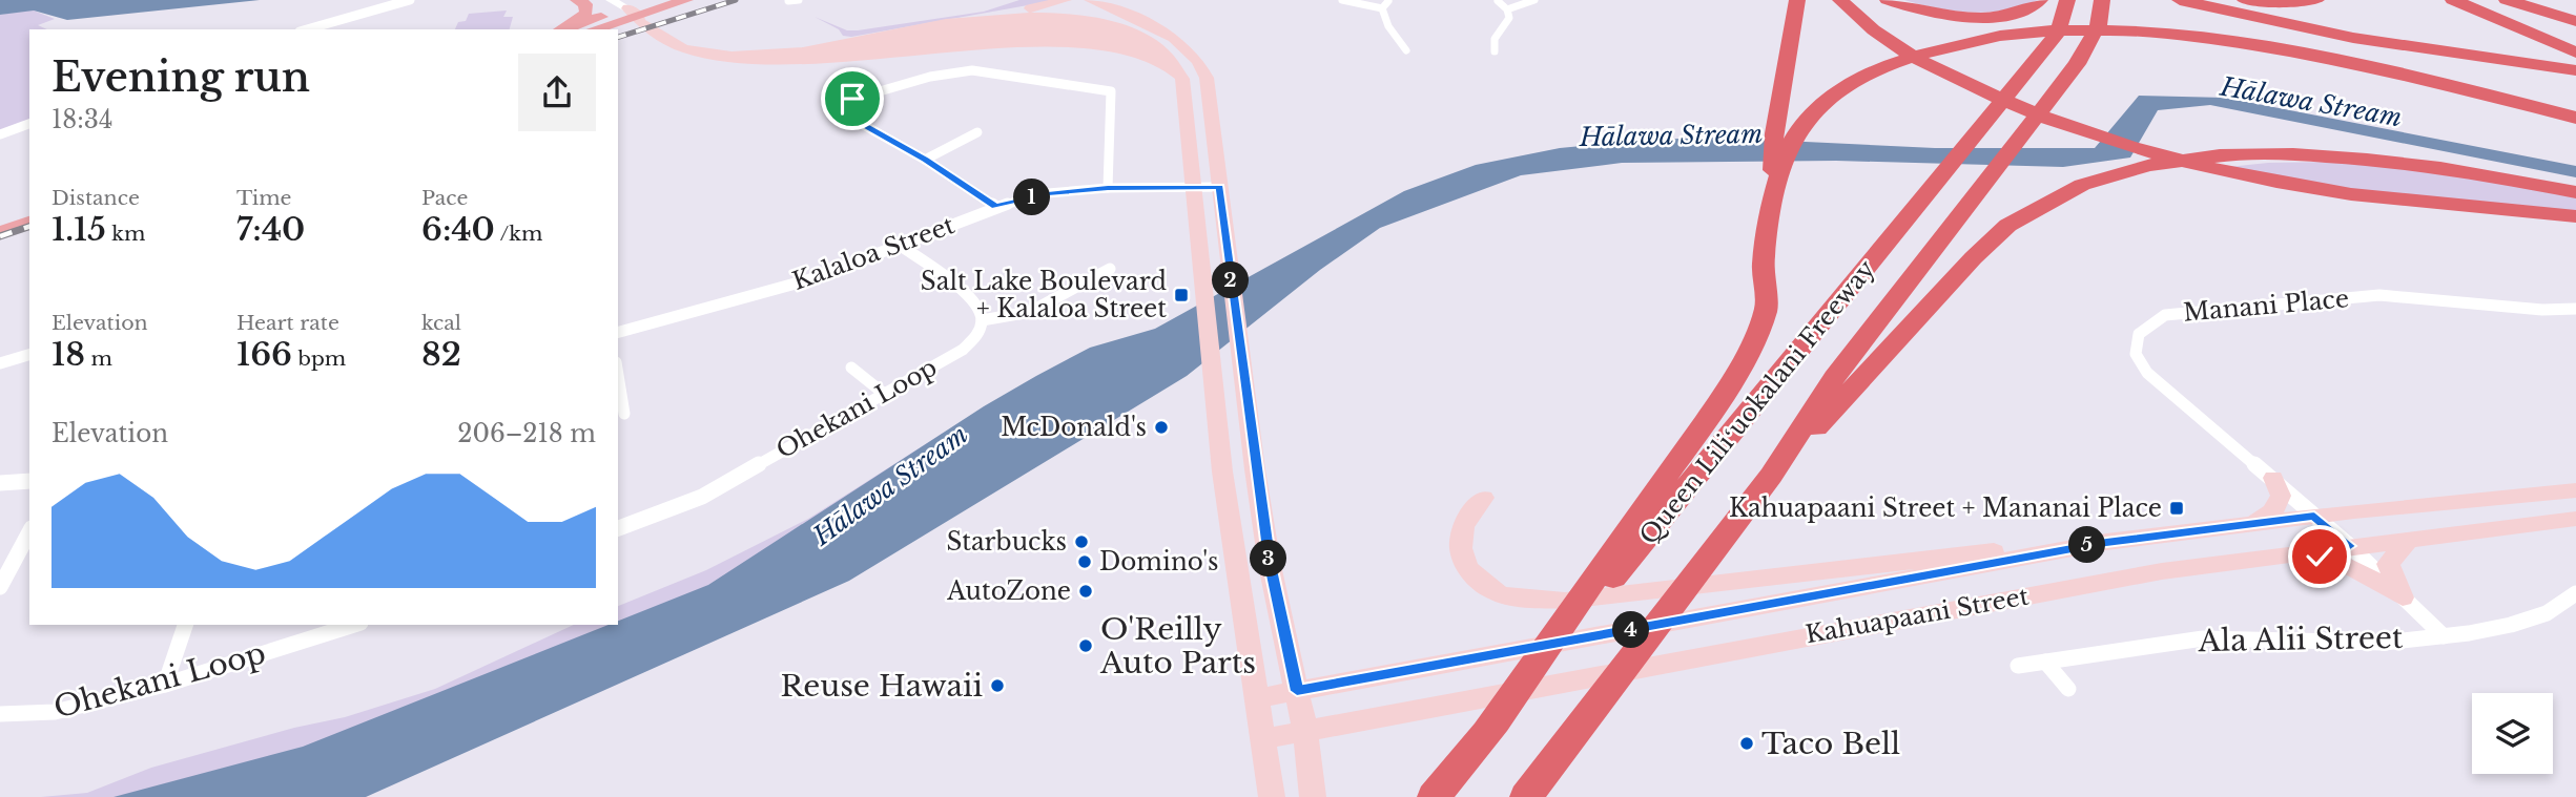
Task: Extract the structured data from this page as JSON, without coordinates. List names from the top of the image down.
{
  "streets": {
    "highway": ["Queen Liliʻuokalani Freeway"],
    "main road": ["Kahuapaani Street"],
    "street": [
      "Kalaloa Street",
      "Manani Place",
      "Ohekani Loop",
      "Ala Alii Street"
    ]
  },
  "crossings": [
    ["Manani Place", "Kahuapaani Street"],
    ["Manani Place", "Ala Alii Street"]
  ],
  "water": ["Hālawa Stream"],
  "places": {
    "transit": ["Salt Lake Boulevard + Kalaloa Street", "Kahuapaani Street + Mananai Place"],
    "other": [
      "McDonald's",
      "Starbucks",
      "Domino's",
      "AutoZone",
      "O'Reilly Auto Parts",
      "Reuse Hawaii",
      "Taco Bell"
    ]
  },
  "page": {
    "heading": ["Evening run", "18:34"],
    "stats": [
      ["Distance", "1.15 km"],
      ["Time", "7:40"],
      ["Pace", "6:40 /km"],
      ["Elevation", "18 m"],
      ["Heart rate", "166 bpm"],
      ["kcal", "82"]
    ],
    "pins": [
      "1",
      "2",
      "5",
      "3",
      "4"
    ],
    "chart": ["Elevation", "206–218 m"]
  }
}
